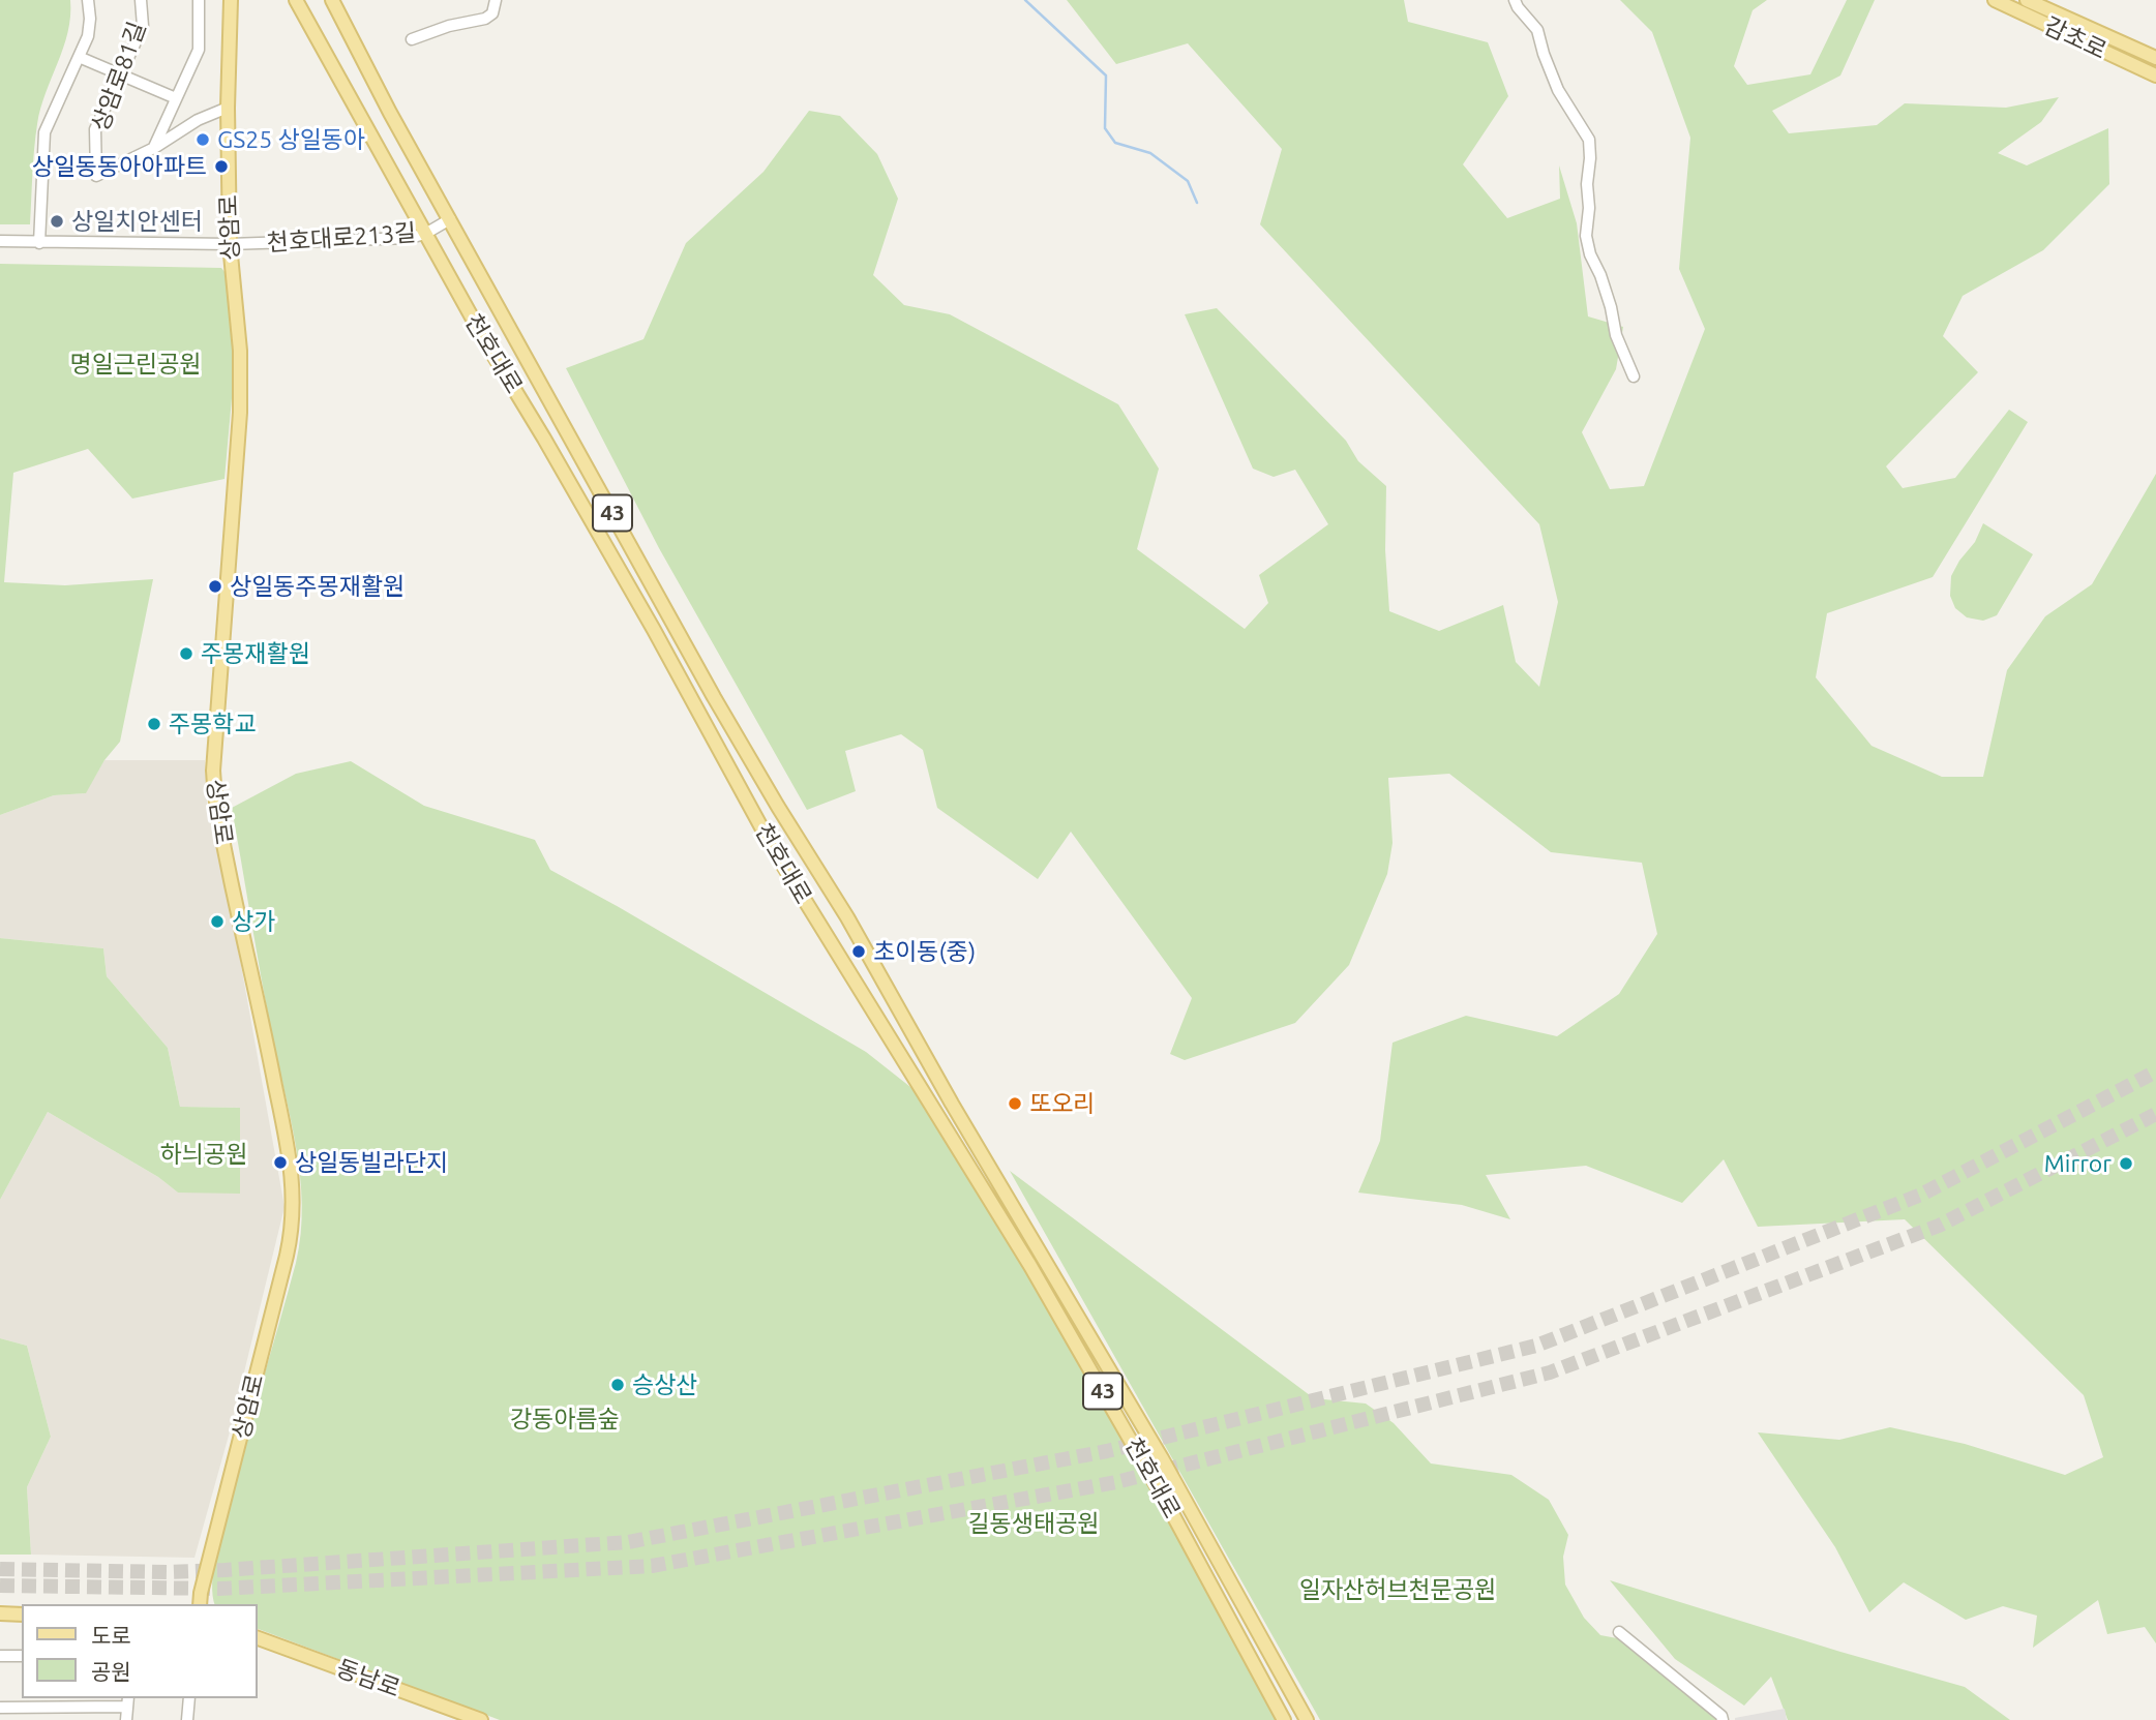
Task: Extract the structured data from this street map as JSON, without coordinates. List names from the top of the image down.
{
  "streets": {
    "main road": [
      "감초로",
      "상암로",
      "천호대로",
      "43",
      "동남로"
    ],
    "street": ["상암로81길", "천호대로213길"]
  },
  "crossings": [
    ["상암로81길", "상암로"],
    ["상암로", "천호대로213길"],
    ["천호대로213길", "천호대로"]
  ],
  "parks": [
    "명일근린공원",
    "하늬공원",
    "강동아름숲",
    "길동생태공원",
    "일자산허브천문공원"
  ],
  "places": [
    "GS25 상일동아",
    "상일동동아아파트",
    "상일치안센터",
    "상일동주몽재활원",
    "주몽재활원",
    "주몽학교",
    "상가",
    "초이동(중)",
    "또오리",
    "상일동빌라단지",
    "Mirror",
    "승상산"
  ],
  "legend": ["도로", "공원"]
}
